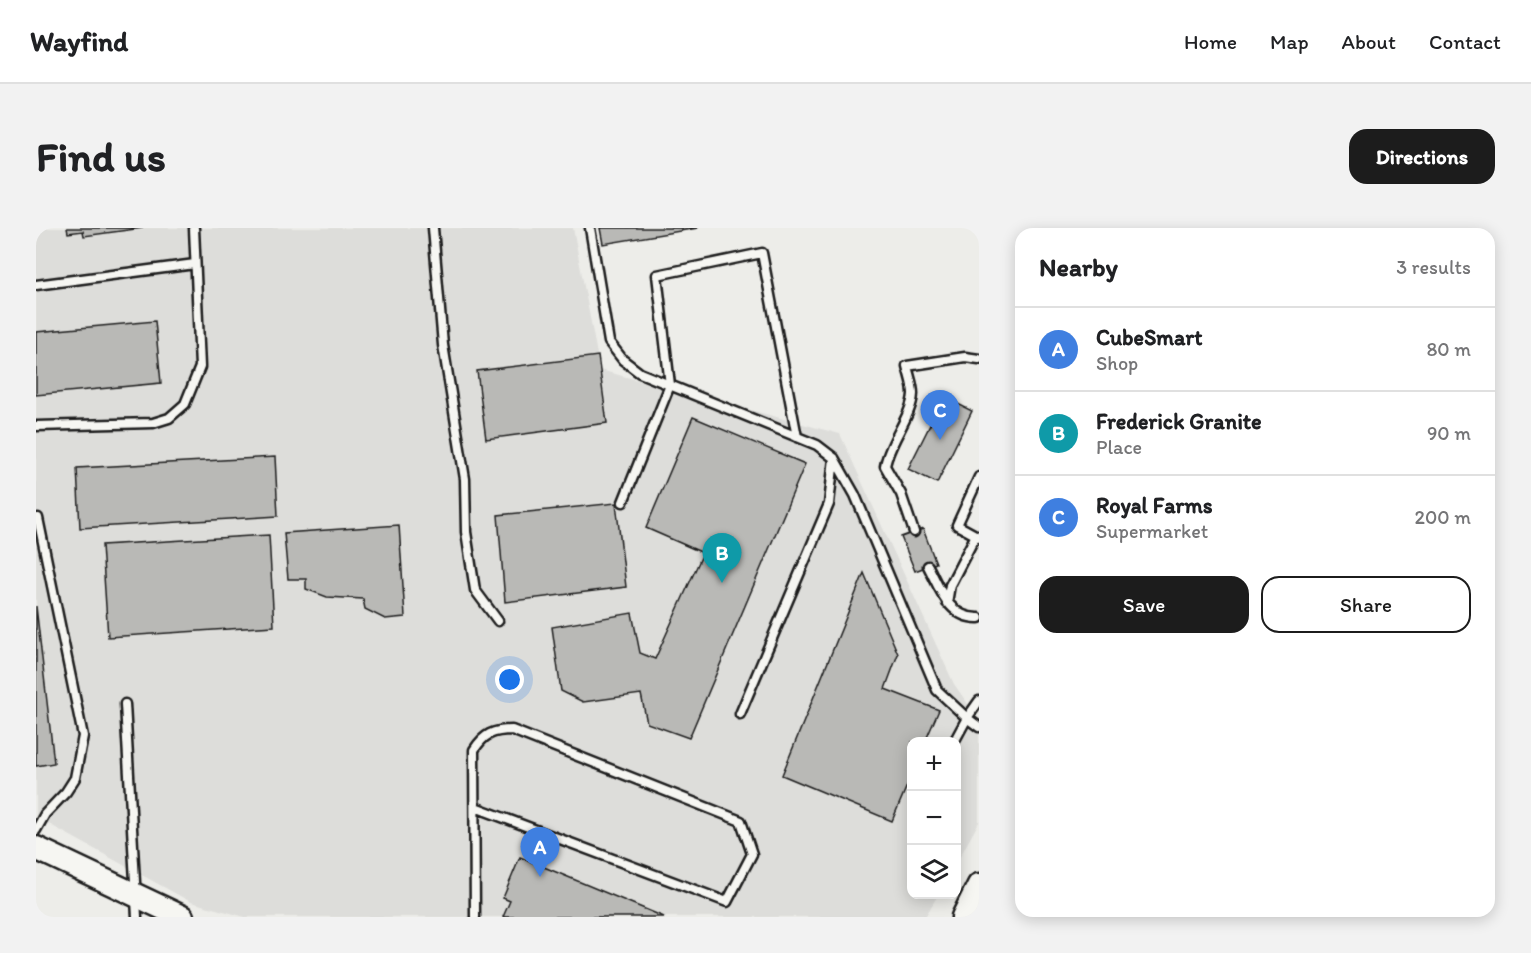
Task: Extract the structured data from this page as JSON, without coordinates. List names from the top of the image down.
{
  "page": {
    "header": "Wayfind",
    "nav": [
      "Home",
      "Map",
      "About",
      "Contact"
    ],
    "buttons": [
      "Directions",
      ["Save", "Share"]
    ],
    "title": "Find us",
    "heading": ["Nearby", "3 results"],
    "list": [
      {
        "mark": "A",
        "name": "CubeSmart",
        "note": "Shop",
        "value": "80 m"
      },
      {
        "mark": "B",
        "name": "Frederick Granite",
        "note": "Place",
        "value": "90 m"
      },
      {
        "mark": "C",
        "name": "Royal Farms",
        "note": "Supermarket",
        "value": "200 m"
      }
    ],
    "pins": ["C", "B", "A"],
    "map_buttons": ["+", "−"]
  }
}
